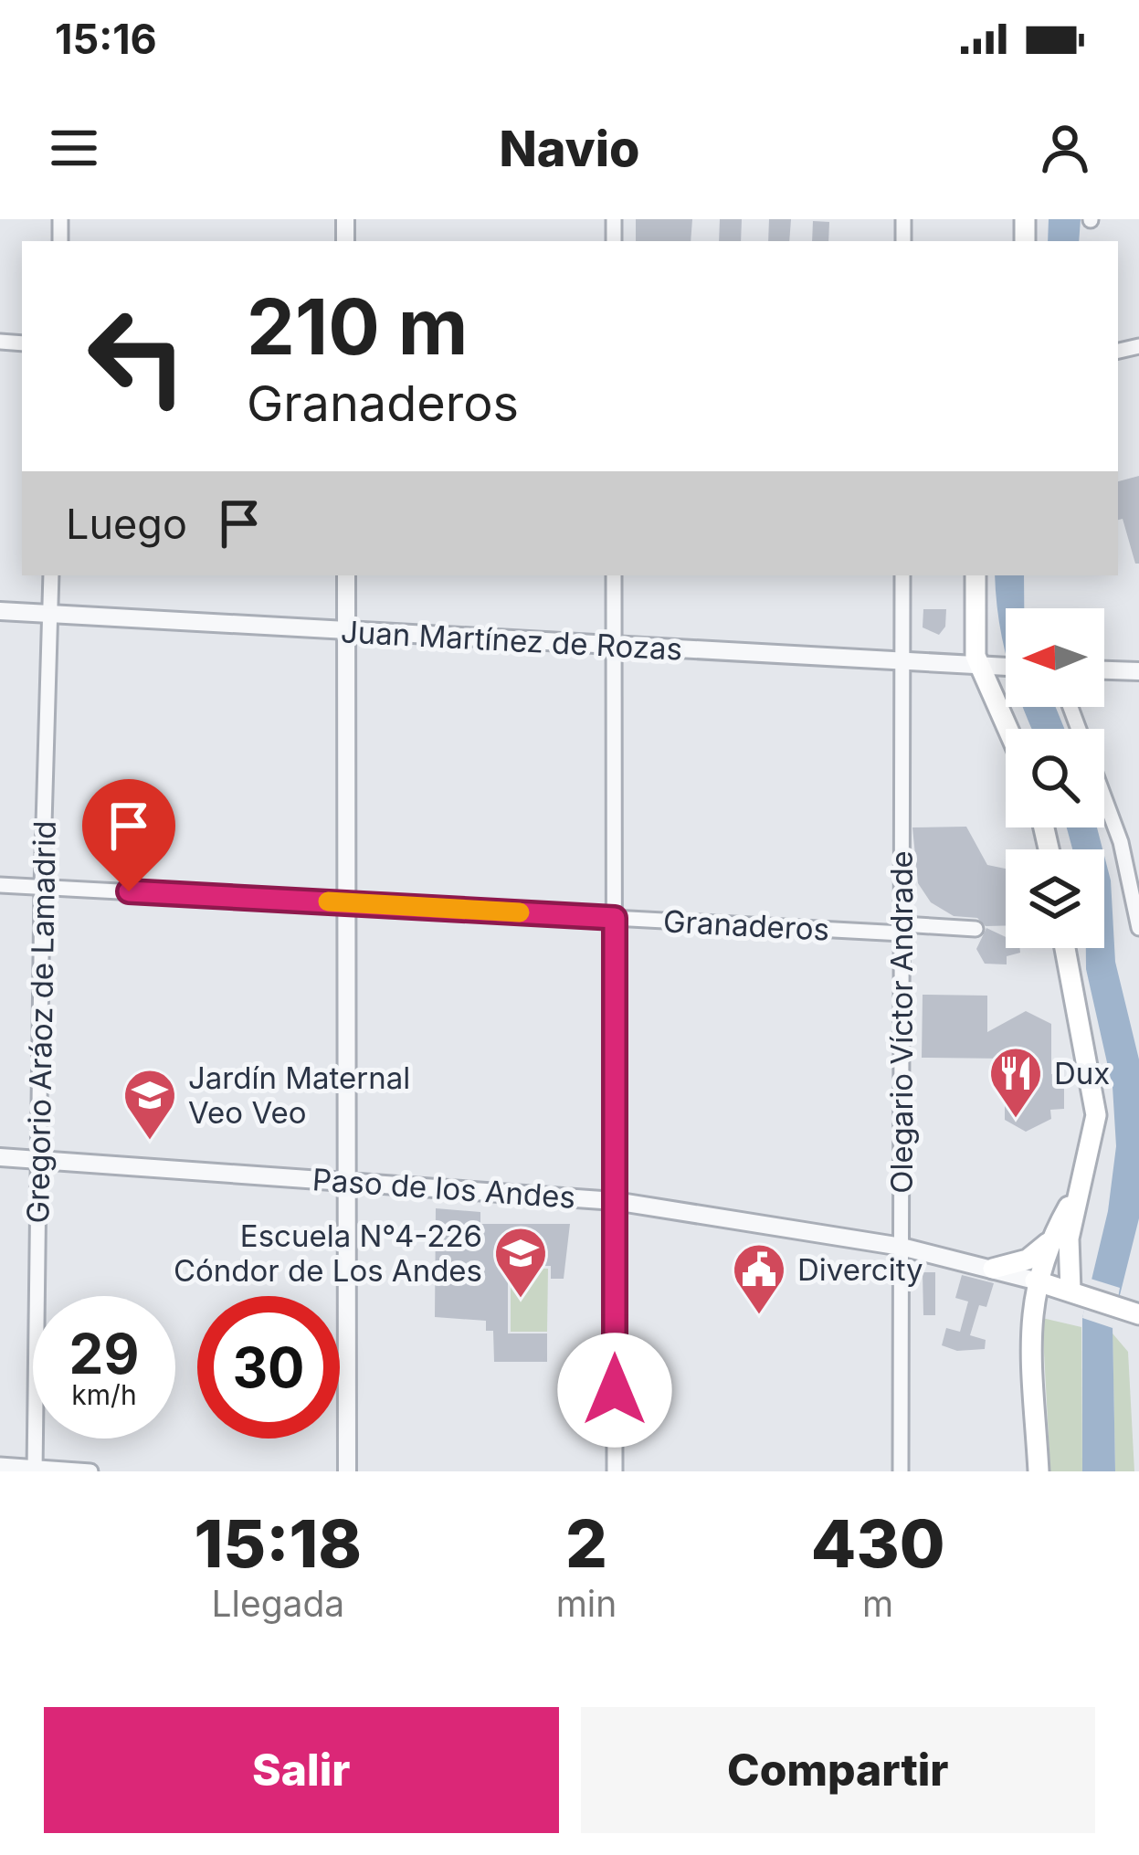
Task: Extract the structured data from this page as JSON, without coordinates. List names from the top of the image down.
{
  "streets": {
    "main road": ["Paso de los Andes"],
    "street": [
      "Juan Martínez de Rozas",
      "Granaderos",
      "Gregorio Aráoz de Lamadrid",
      "Olegario Víctor Andrade"
    ]
  },
  "crossings": [
    ["Juan Martínez de Rozas", "Gregorio Aráoz de Lamadrid"],
    ["Juan Martínez de Rozas", "Olegario Víctor Andrade"],
    ["Granaderos", "Gregorio Aráoz de Lamadrid"],
    ["Granaderos", "Olegario Víctor Andrade"],
    ["Gregorio Aráoz de Lamadrid", "Paso de los Andes"],
    ["Olegario Víctor Andrade", "Paso de los Andes"]
  ],
  "places": {
    "restaurant": ["Dux"],
    "school or university": ["Jardín Maternal Veo Veo", "Escuela N°4-226 Cóndor de Los Andes"],
    "public building": ["Divercity"]
  },
  "north": "left",
  "page": {
    "status": "15:16",
    "header": "Navio",
    "turn": ["210 m", "Granaderos"],
    "then": "Luego",
    "speed": "29 km/h",
    "limit": "30",
    "eta": [
      "15:18",
      "Llegada",
      "2",
      "min",
      "430",
      "m"
    ],
    "buttons": ["Salir", "Compartir"]
  }
}
